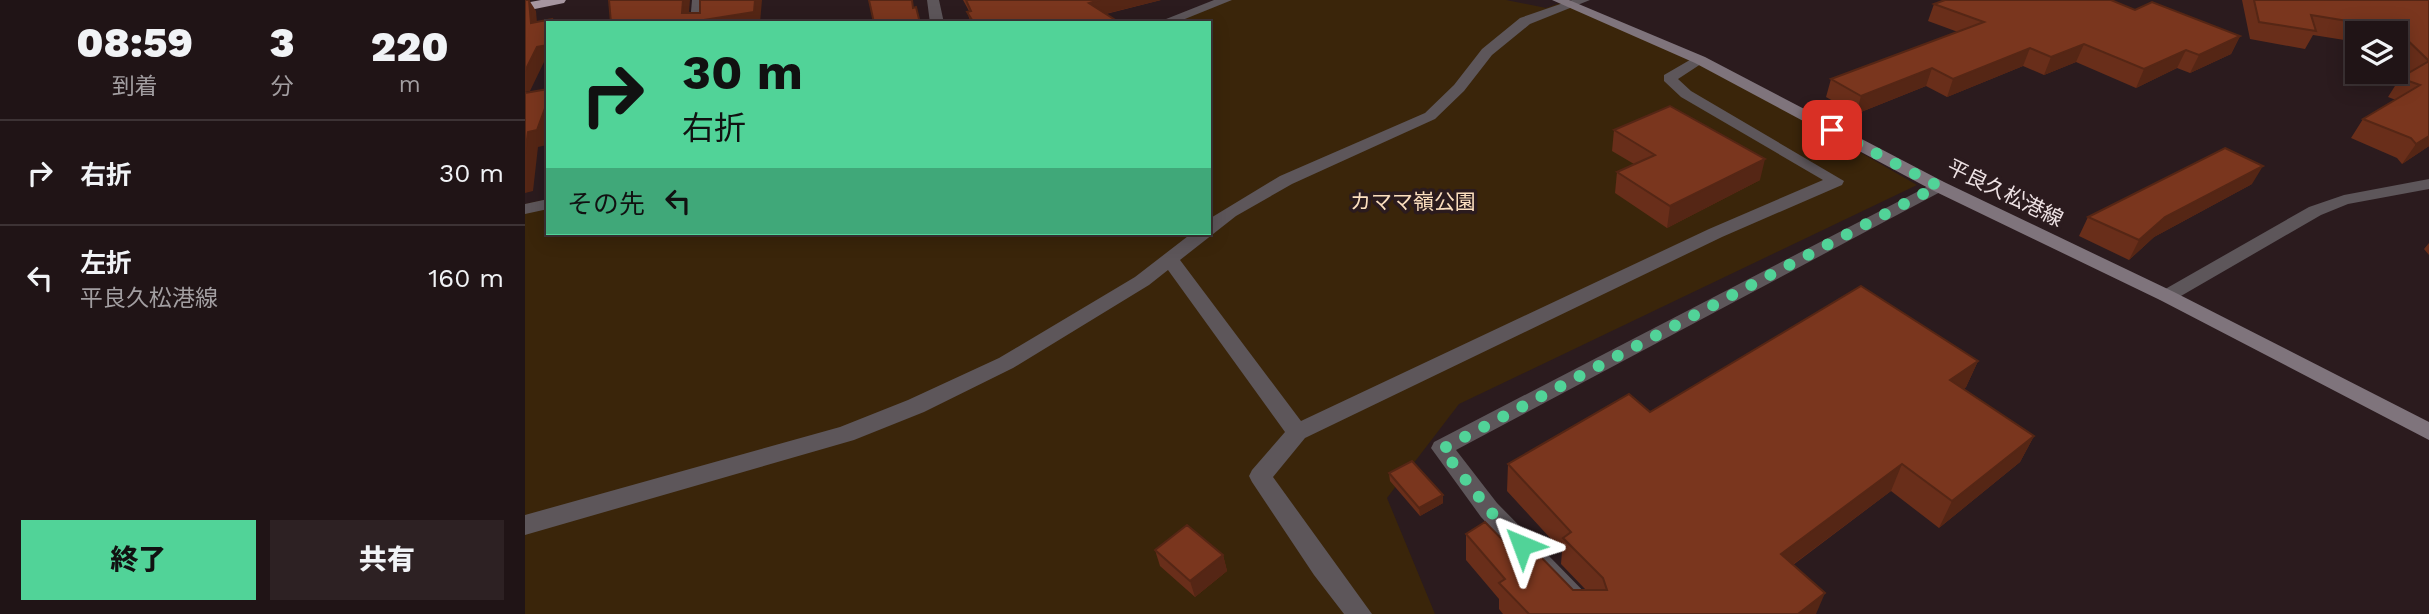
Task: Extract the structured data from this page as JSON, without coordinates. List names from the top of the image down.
{
  "streets": {
    "main road": ["平良久松港線"]
  },
  "parks": ["カママ嶺公園"],
  "page": {
    "eta": [
      "08:59",
      "到着",
      "3",
      "分",
      "220",
      "m"
    ],
    "turn": ["30 m", "右折"],
    "list": [
      {
        "name": "右折",
        "value": "30 m"
      },
      {
        "name": "左折",
        "note": "平良久松港線",
        "value": "160 m"
      }
    ],
    "then": "その先",
    "buttons": ["終了", "共有"]
  }
}
